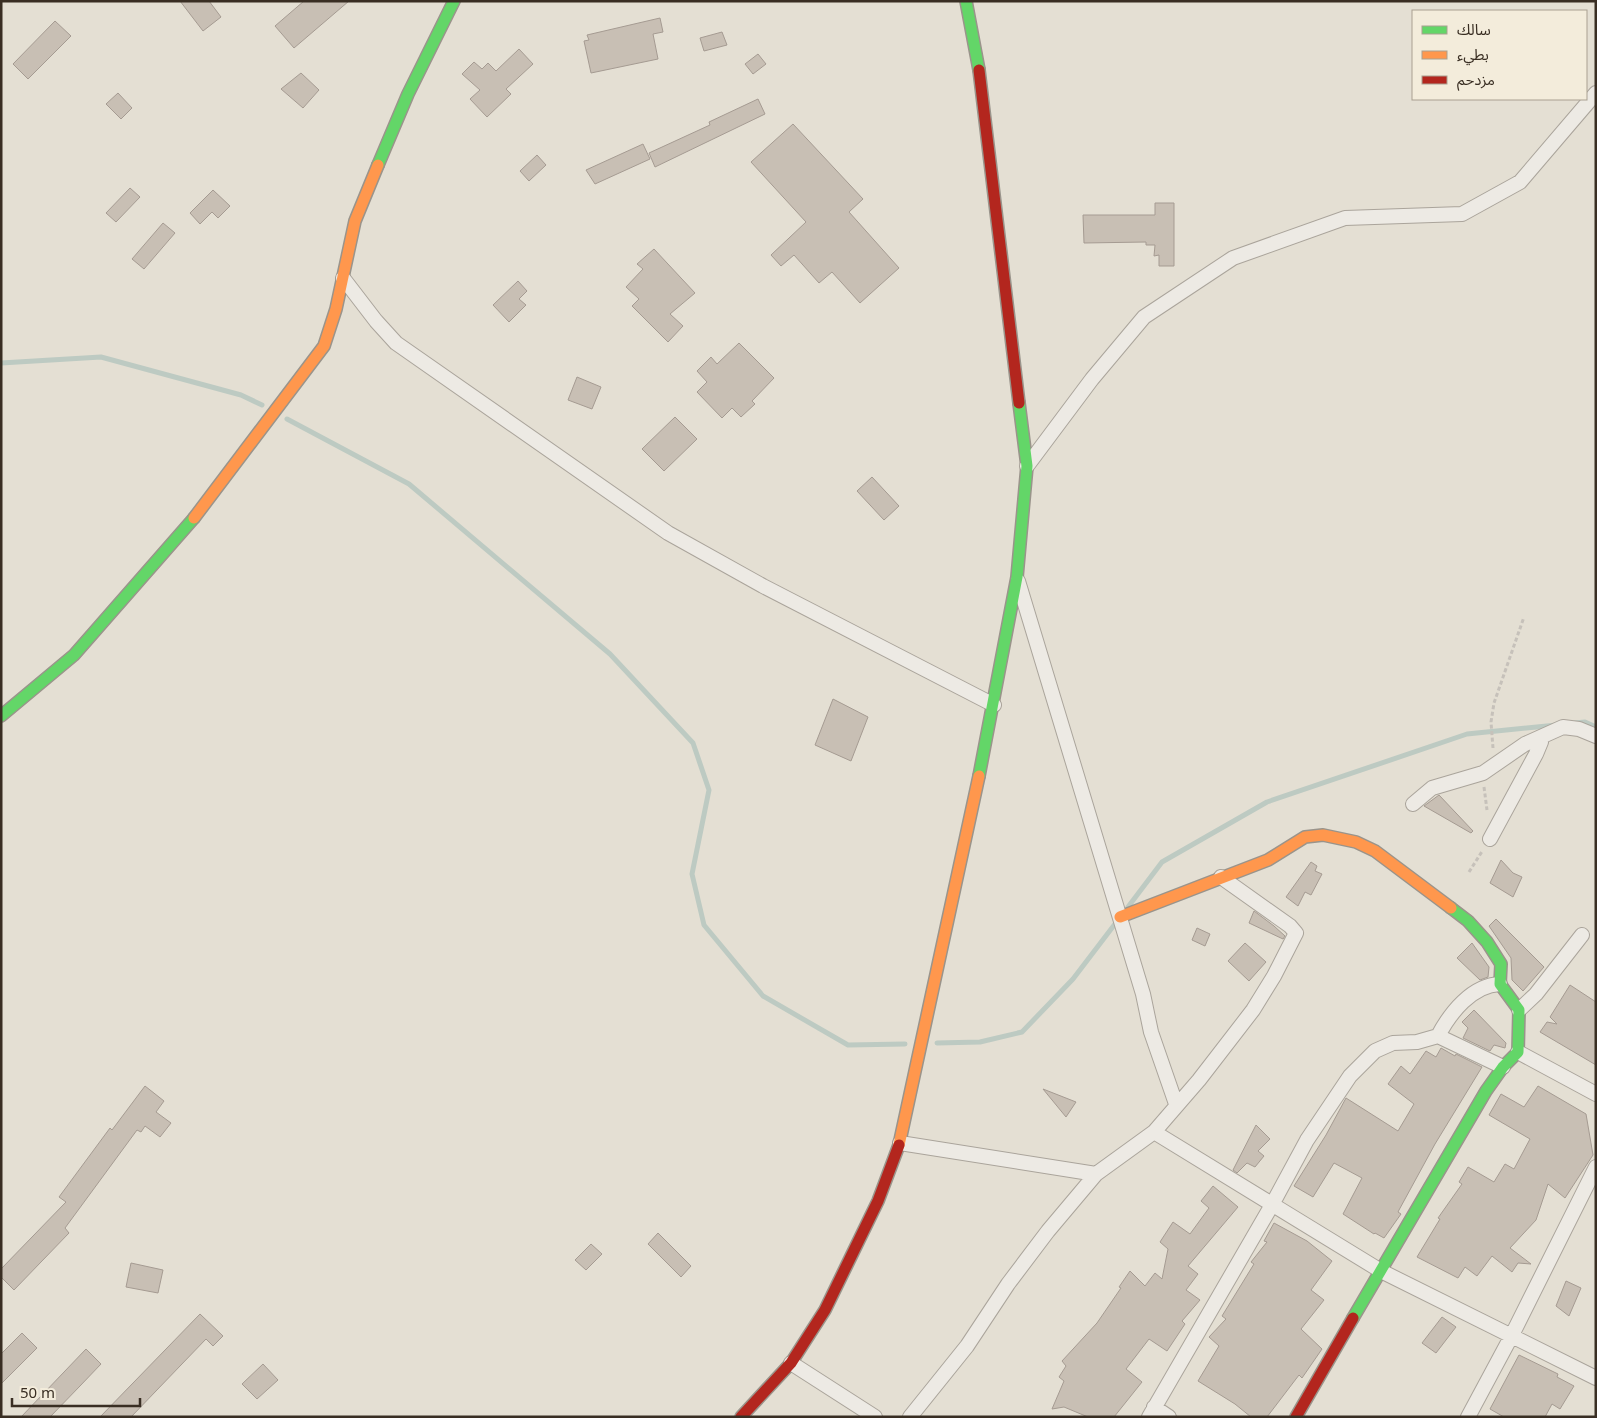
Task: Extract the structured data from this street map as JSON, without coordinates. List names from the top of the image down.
{
  "legend": ["سالك", "بطيء", "مزدحم"],
  "scale_bar": "50 m"
}
